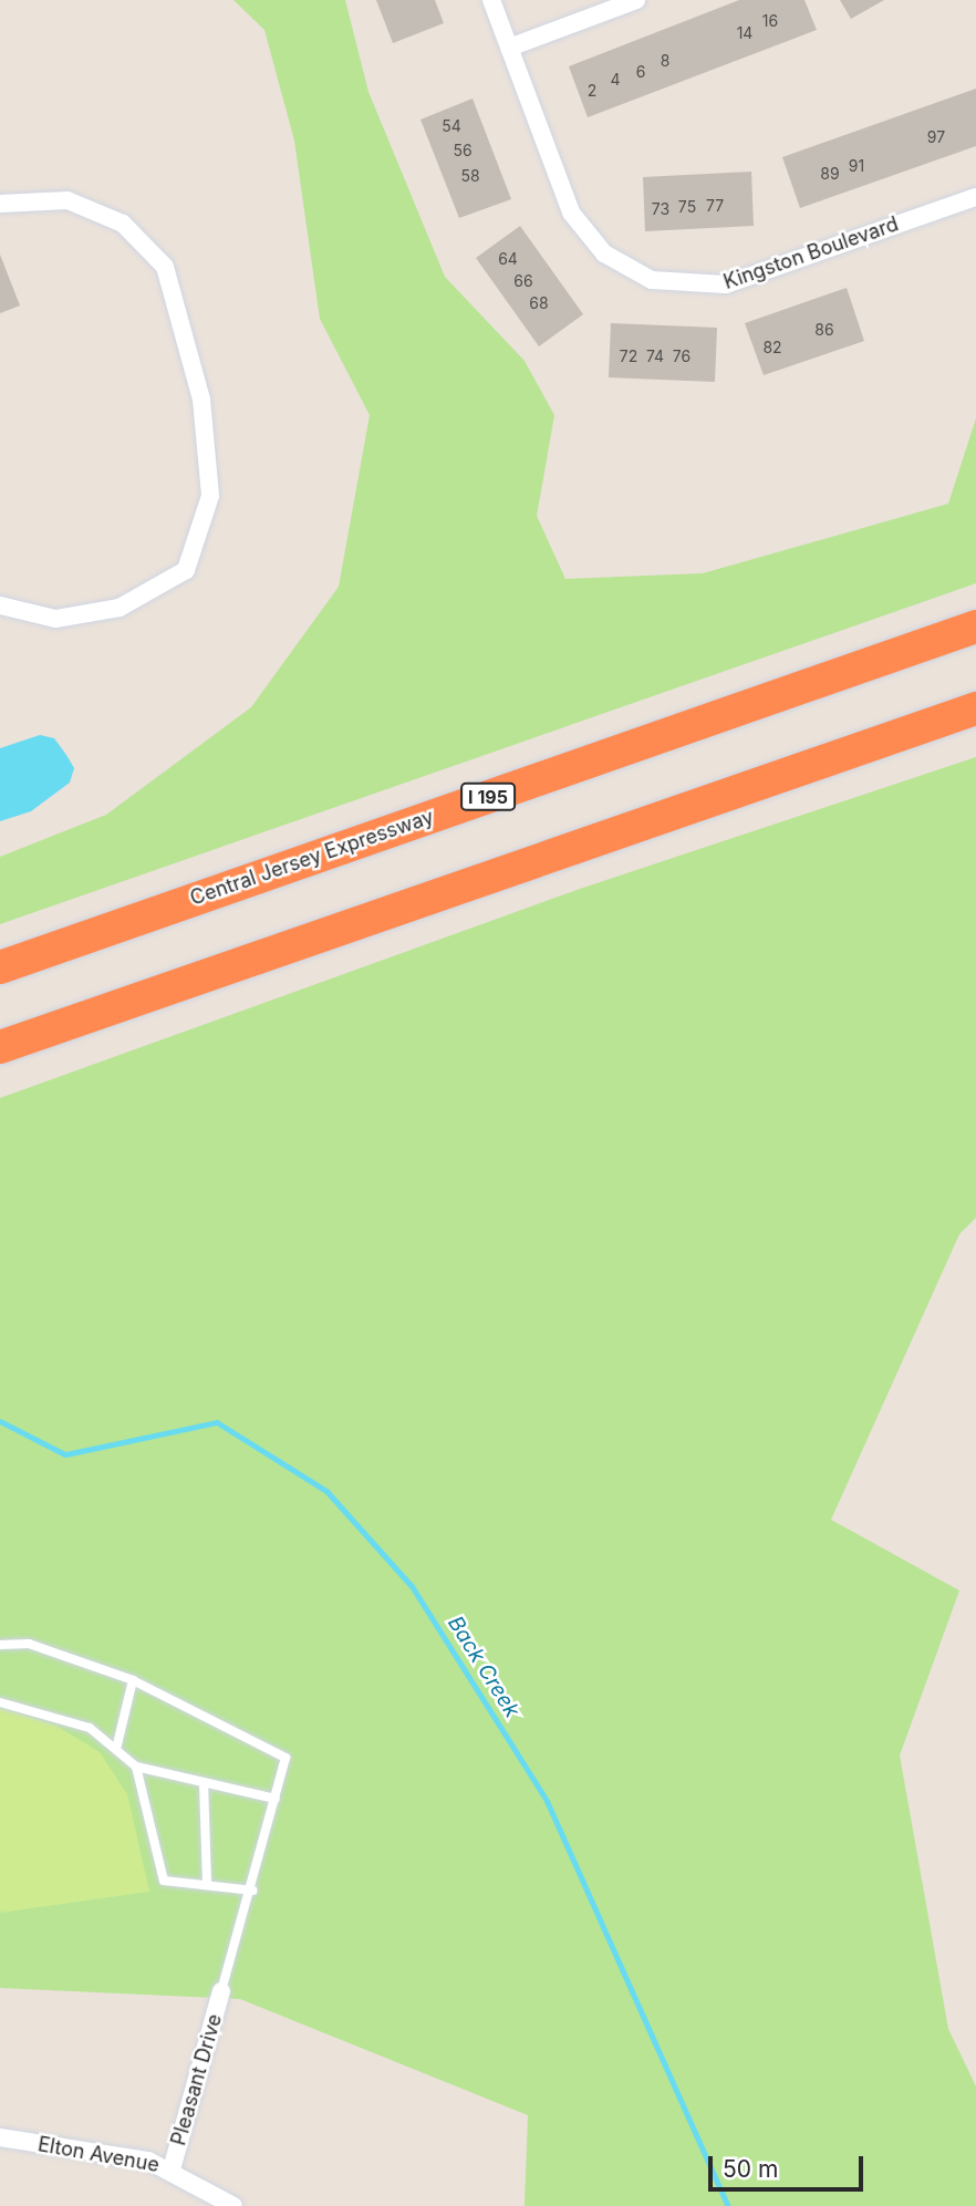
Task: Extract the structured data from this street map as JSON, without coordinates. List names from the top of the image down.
{
  "streets": {
    "highway": ["I 195", "Central Jersey Expressway"],
    "street": ["Kingston Boulevard", "Pleasant Drive", "Elton Avenue"]
  },
  "crossings": [
    ["Pleasant Drive", "Elton Avenue"]
  ],
  "water": ["Back Creek"],
  "house_numbers": [
    "16",
    "14",
    "8",
    "6",
    "4",
    "2",
    "54",
    "97",
    "56",
    "91",
    "89",
    "58",
    "77",
    "75",
    "73",
    "64",
    "66",
    "68",
    "86",
    "82",
    "72",
    "74",
    "76"
  ],
  "scale_bar": "50 m"
}
